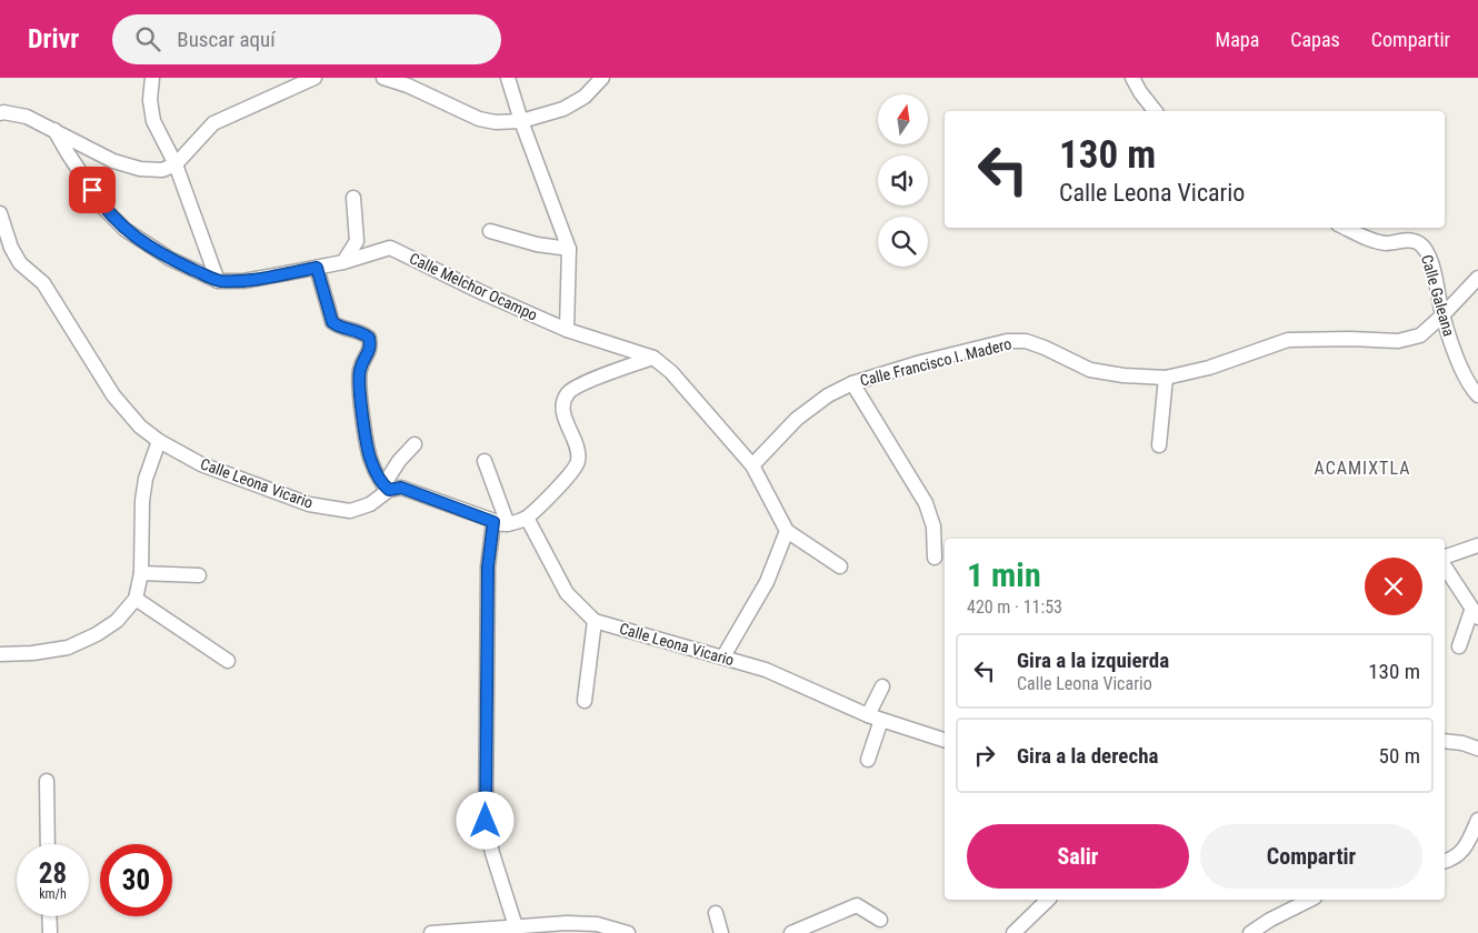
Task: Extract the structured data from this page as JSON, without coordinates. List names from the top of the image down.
{
  "streets": {
    "street": [
      "Calle Melchor Ocampo",
      "Calle Galeana",
      "Calle Francisco I. Madero",
      "Calle Leona Vicario"
    ]
  },
  "crossings": [
    ["Calle Melchor Ocampo", "Calle Francisco I. Madero"],
    ["Calle Galeana", "Calle Francisco I. Madero"]
  ],
  "districts": ["ACAMIXTLA"],
  "north": "top",
  "page": {
    "header": "Drivr",
    "search": "Buscar aquí",
    "nav": ["Mapa", "Capas", "Compartir"],
    "turn": ["130 m", "Calle Leona Vicario"],
    "heading": ["1 min", "420 m · 11:53"],
    "list": [
      {
        "name": "Gira a la izquierda",
        "note": "Calle Leona Vicario",
        "value": "130 m"
      },
      {
        "name": "Gira a la derecha",
        "value": "50 m"
      }
    ],
    "buttons": ["Salir", "Compartir"],
    "speed": "28 km/h",
    "limit": "30"
  }
}
